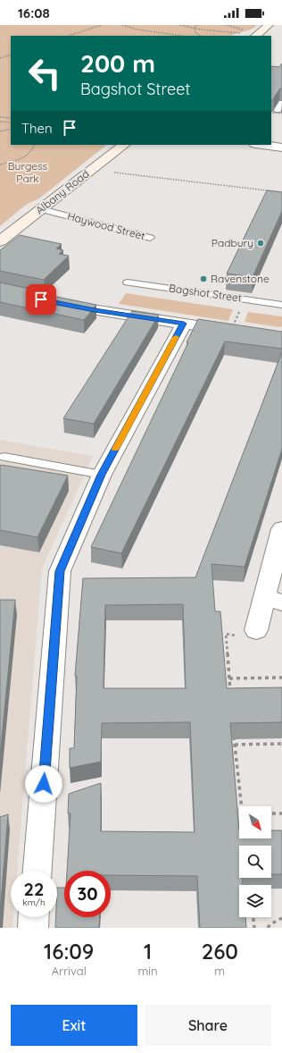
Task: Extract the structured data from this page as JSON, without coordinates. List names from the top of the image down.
{
  "streets": {
    "main road": ["Albany Road"],
    "lane": ["Haywood Street", "Bagshot Street"]
  },
  "crossings": [
    ["Albany Road", "Haywood Street"]
  ],
  "parks": ["Burgess Park"],
  "places": ["Padbury", "Ravenstone"],
  "north": "bottom right",
  "page": {
    "status": "16:08",
    "turn": ["200 m", "Bagshot Street"],
    "then": "Then",
    "speed": "22 km/h",
    "limit": "30",
    "eta": [
      "16:09",
      "Arrival",
      "1",
      "min",
      "260",
      "m"
    ],
    "buttons": ["Exit", "Share"]
  }
}
